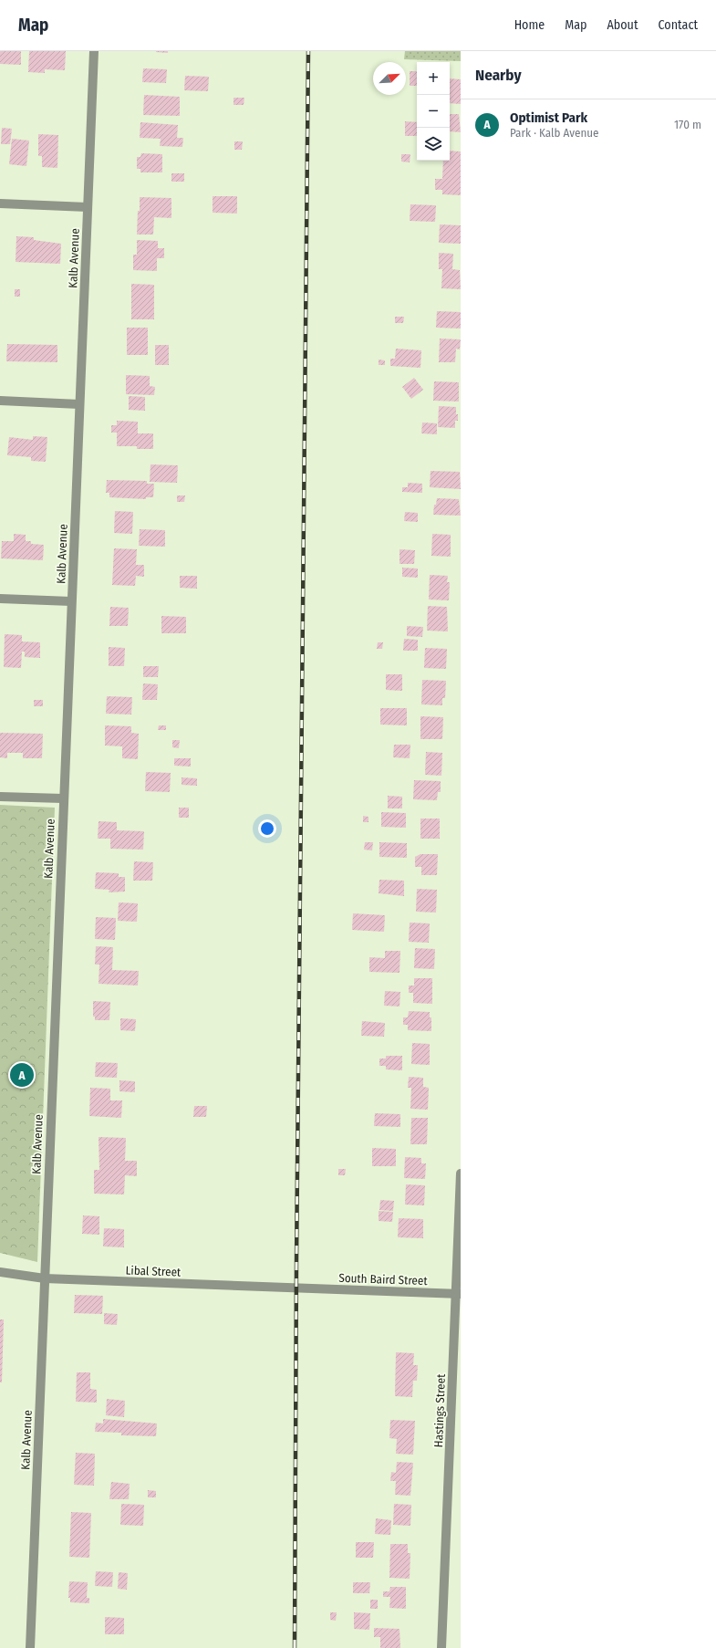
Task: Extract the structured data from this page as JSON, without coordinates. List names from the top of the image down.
{
  "streets": {
    "street": [
      "Kalb Avenue",
      "Libal Street",
      "South Baird Street",
      "Hastings Street"
    ]
  },
  "crossings": [
    ["Kalb Avenue", "Libal Street"],
    ["Libal Street", "South Baird Street"],
    ["South Baird Street", "Hastings Street"]
  ],
  "north": "top right",
  "page": {
    "header": "Map",
    "nav": [
      "Home",
      "Map",
      "About",
      "Contact"
    ],
    "heading": "Nearby",
    "map_buttons": ["+", "−"],
    "list": [
      {
        "mark": "A",
        "name": "Optimist Park",
        "note": "Park · Kalb Avenue",
        "value": "170 m"
      }
    ],
    "pins": "A"
  }
}
